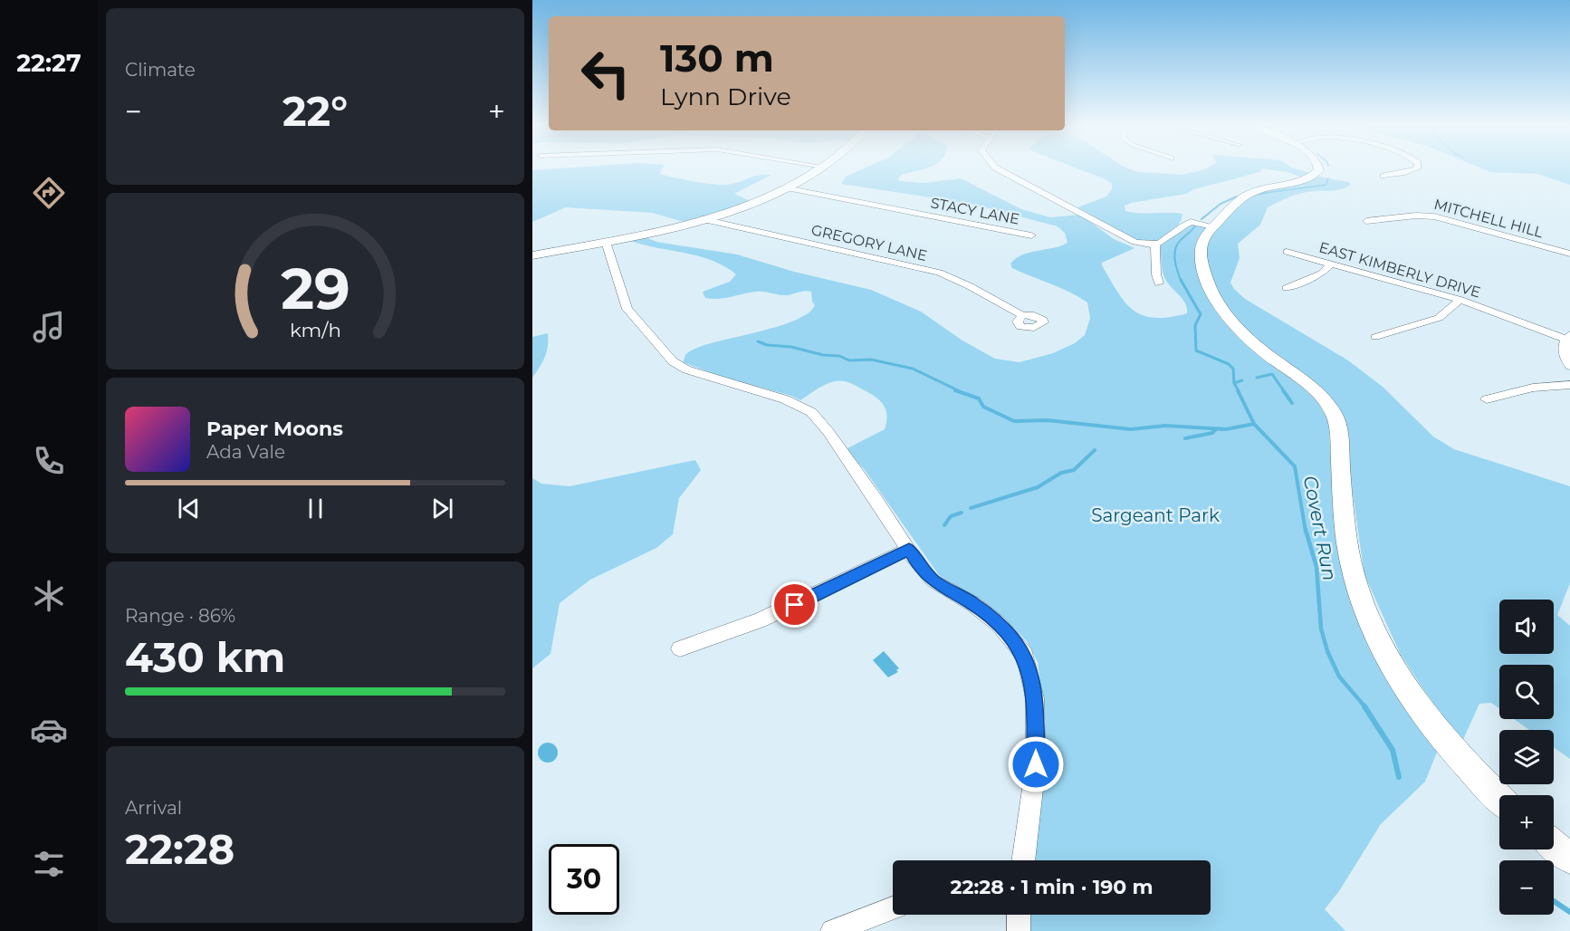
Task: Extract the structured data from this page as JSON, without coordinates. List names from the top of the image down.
{
  "streets": {
    "street": [
      "STACY LANE",
      "MITCHELL HILL",
      "GREGORY LANE",
      "EAST KIMBERLY DRIVE"
    ]
  },
  "water": ["Covert Run"],
  "parks": ["Sargeant Park"],
  "page": {
    "tabs": "22:27",
    "tile": [
      "Climate",
      ["Range · 86%", "430 km"],
      ["Arrival", "22:28"]
    ],
    "turn": ["130 m", "Lynn Drive"],
    "heat": ["−", "22°", "+"],
    "song": ["Paper Moons", "Ada Vale"],
    "map_buttons": ["+", "−"],
    "limit": "30",
    "trip": "22:28 · 1 min · 190 m",
    "gauge": ["29", "km/h"]
  }
}
